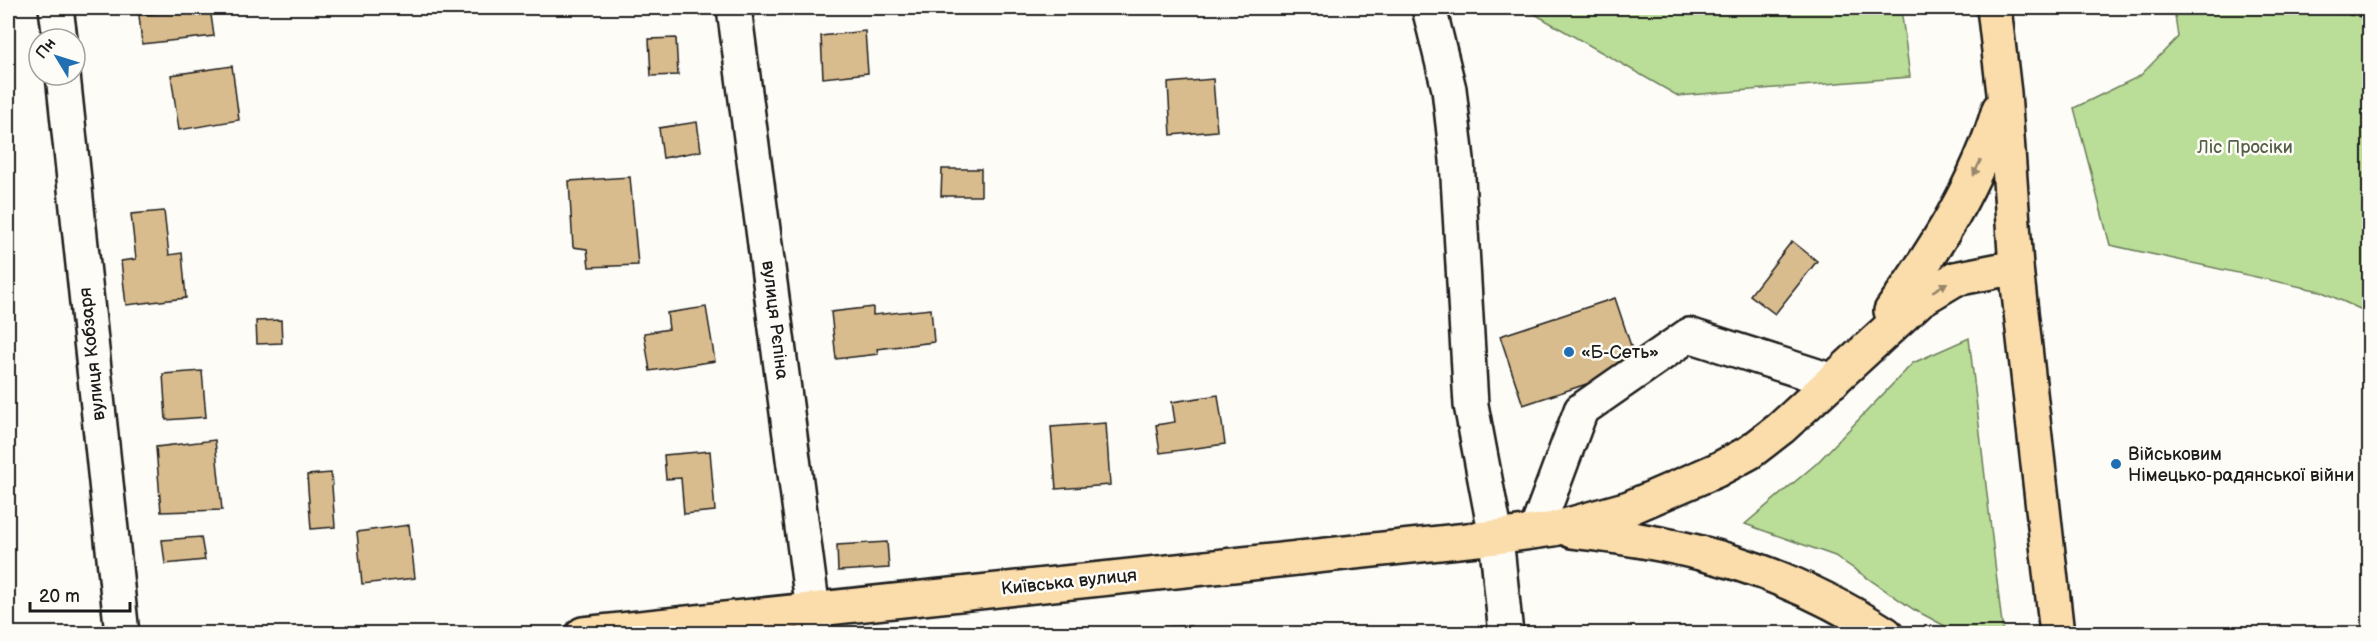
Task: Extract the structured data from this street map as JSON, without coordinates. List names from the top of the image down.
{
  "streets": {
    "highway": ["Київська вулиця"],
    "street": ["вулиця Рєпіна", "вулиця Кобзаря"]
  },
  "crossings": [
    ["вулиця Рєпіна", "Київська вулиця"]
  ],
  "parks": ["Ліс Просіки"],
  "places": ["«Б-Сеть»", "Військовим Німецько-радянської війни"],
  "scale_bar": "20 m",
  "north": "top left"
}
